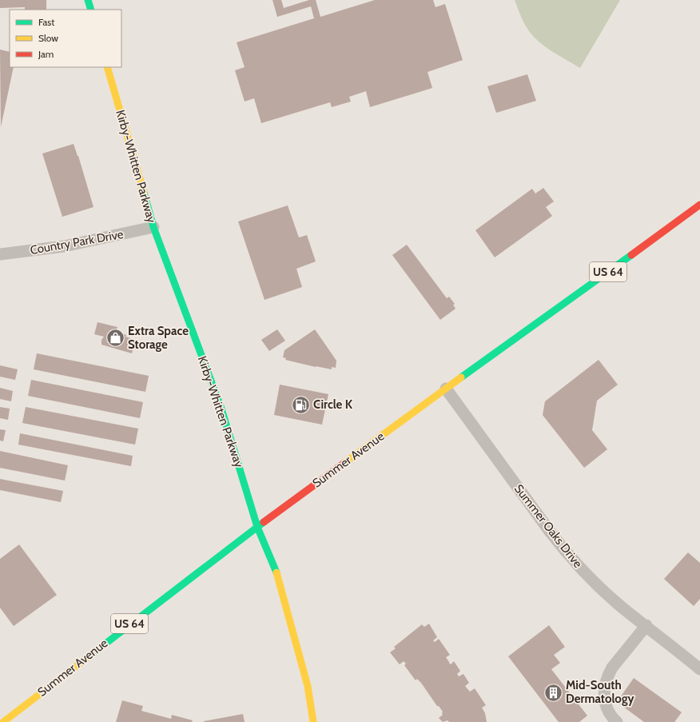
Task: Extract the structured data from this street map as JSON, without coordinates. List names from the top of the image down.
{
  "streets": {
    "main road": ["Kirby-Whitten Parkway", "US 64", "Summer Avenue"],
    "street": ["Country Park Drive", "Summer Oaks Drive"]
  },
  "crossings": [
    ["Kirby-Whitten Parkway", "Country Park Drive"],
    ["Kirby-Whitten Parkway", "Summer Avenue"],
    ["Summer Avenue", "Summer Oaks Drive"]
  ],
  "places": {
    "shop": ["Extra Space Storage"],
    "fuel station": ["Circle K"],
    "building": ["Mid-South Dermatology"]
  },
  "legend": ["Fast", "Slow", "Jam"]
}
